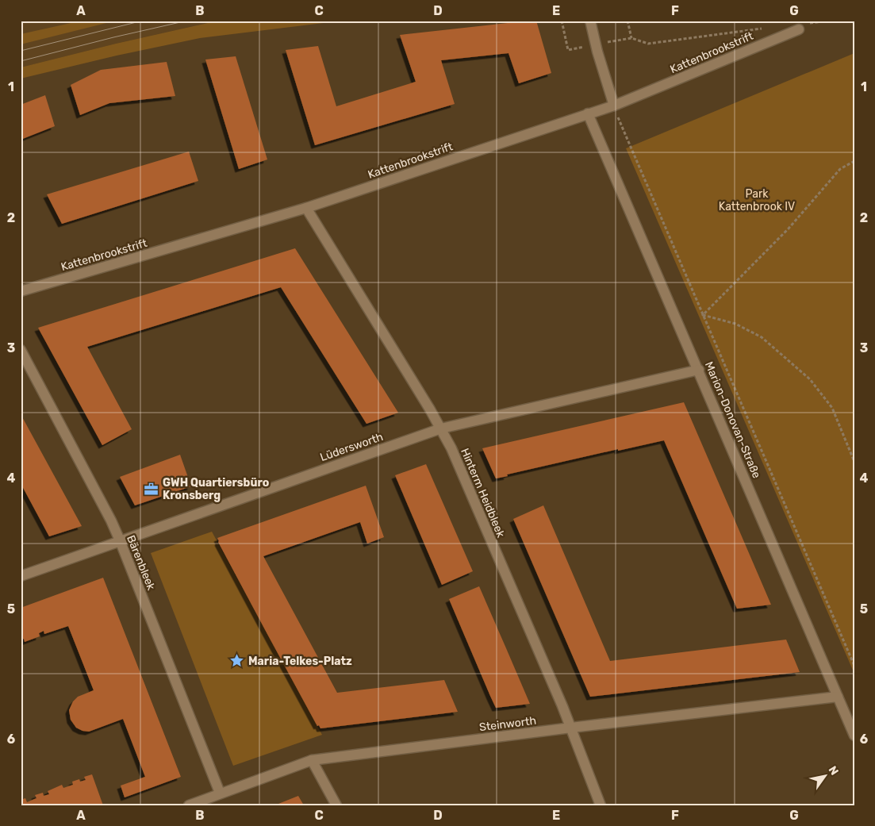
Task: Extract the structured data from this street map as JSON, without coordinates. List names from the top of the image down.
{
  "streets": {
    "street": [
      "Kattenbrookstrift",
      "Marion-Donovan-Straße",
      "Lüdersworth",
      "Hinterm Heidbleek",
      "Bärenbleek",
      "Steinworth"
    ]
  },
  "crossings": [
    ["Kattenbrookstrift", "Marion-Donovan-Straße"],
    ["Kattenbrookstrift", "Hinterm Heidbleek"],
    ["Marion-Donovan-Straße", "Lüdersworth"],
    ["Marion-Donovan-Straße", "Steinworth"],
    ["Lüdersworth", "Hinterm Heidbleek"],
    ["Lüdersworth", "Bärenbleek"],
    ["Hinterm Heidbleek", "Steinworth"],
    ["Bärenbleek", "Steinworth"]
  ],
  "parks": ["Park Kattenbrook IV"],
  "places": {
    "office": ["GWH Quartiersbüro Kronsberg"],
    "place": ["Maria-Telkes-Platz"]
  },
  "north": "top right",
  "grid": {
    "columns": [
      "A",
      "B",
      "C",
      "D",
      "E",
      "F",
      "G"
    ],
    "rows": [
      "1",
      "2",
      "3",
      "4",
      "5",
      "6"
    ]
  }
}
